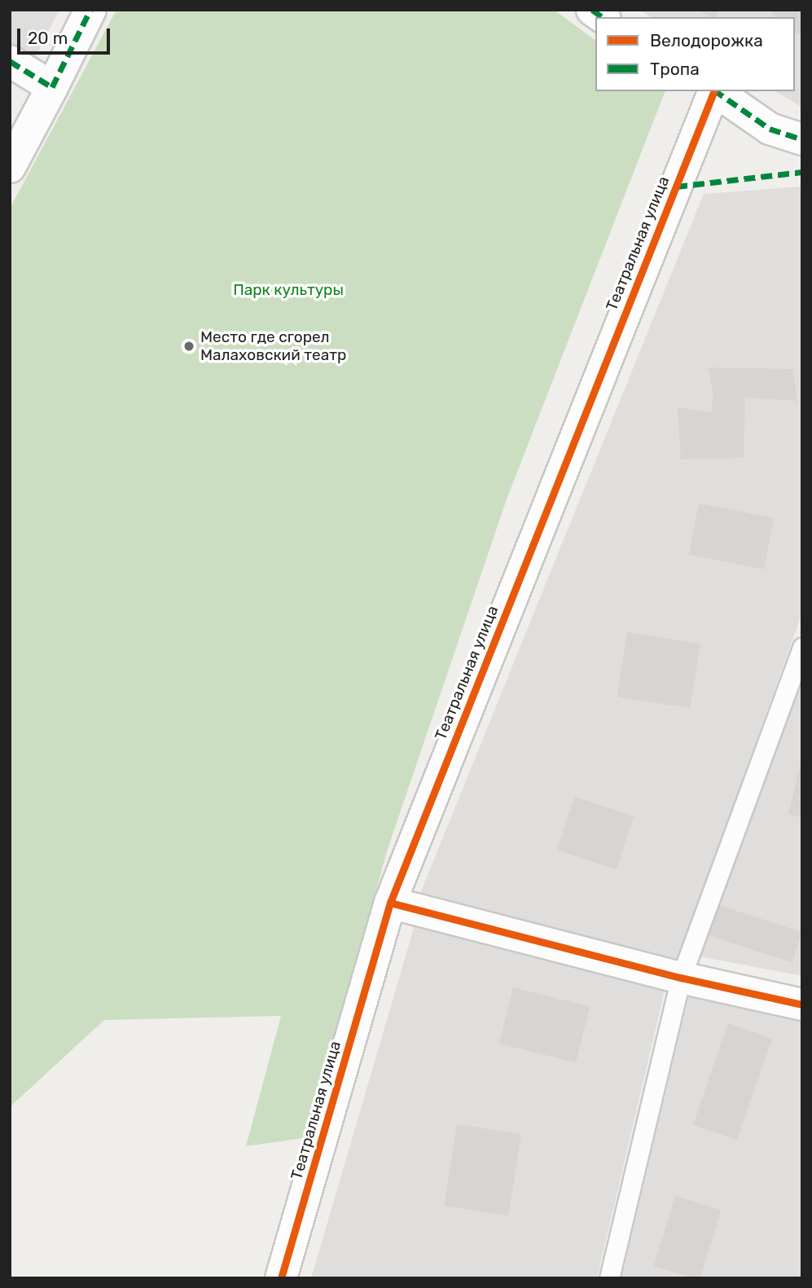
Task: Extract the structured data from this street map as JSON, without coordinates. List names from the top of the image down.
{
  "streets": {
    "street": ["Театральная улица"]
  },
  "parks": ["Парк культуры"],
  "places": ["Место где сгорел Малаховский театр"],
  "legend": ["Велодорожка", "Тропа"],
  "scale_bar": "20 m"
}
